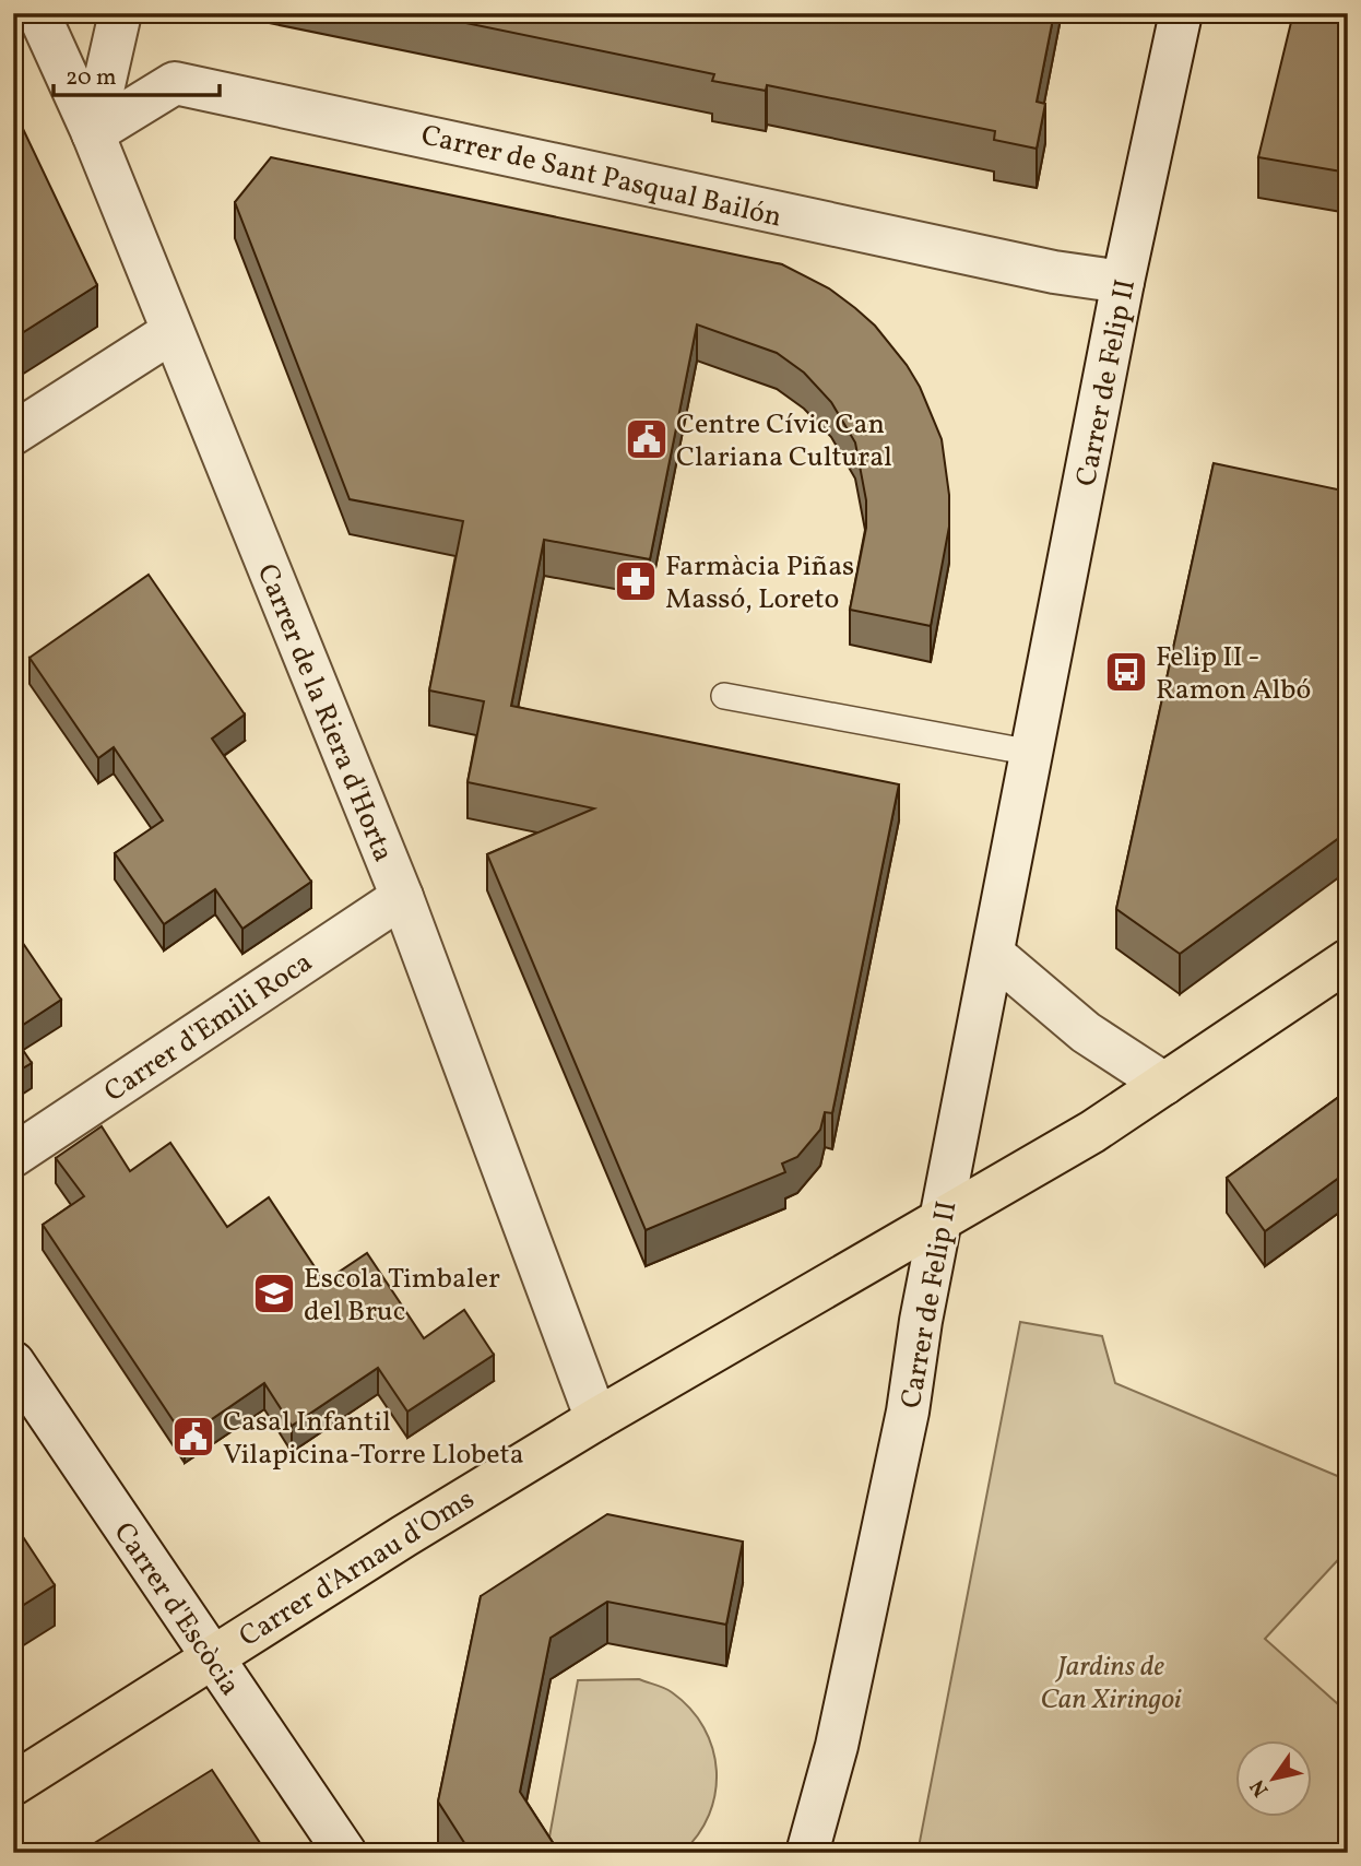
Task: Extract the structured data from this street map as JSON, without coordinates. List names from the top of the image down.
{
  "streets": {
    "main road": ["Carrer d'Arnau d'Oms"],
    "street": [
      "Carrer de Sant Pasqual Bailón",
      "Carrer de Felip II",
      "Carrer de la Riera d'Horta",
      "Carrer d'Emili Roca",
      "Carrer d'Escòcia"
    ]
  },
  "crossings": [
    ["Carrer de Sant Pasqual Bailón", "Carrer de Felip II"],
    ["Carrer de Sant Pasqual Bailón", "Carrer de la Riera d'Horta"],
    ["Carrer de Felip II", "Carrer d'Arnau d'Oms"],
    ["Carrer de la Riera d'Horta", "Carrer d'Emili Roca"],
    ["Carrer de la Riera d'Horta", "Carrer d'Arnau d'Oms"],
    ["Carrer d'Arnau d'Oms", "Carrer d'Escòcia"]
  ],
  "parks": ["Jardins de Can Xiringoi"],
  "places": {
    "public building": ["Centre Cívic Can Clariana Cultural", "Casal Infantil Vilapicina-Torre Llobeta"],
    "pharmacy": ["Farmàcia Piñas Massó, Loreto"],
    "bus stop": ["Felip II - Ramon Albó"],
    "school or university": ["Escola Timbaler del Bruc"]
  },
  "scale_bar": "20 m",
  "north": "bottom left"
}
